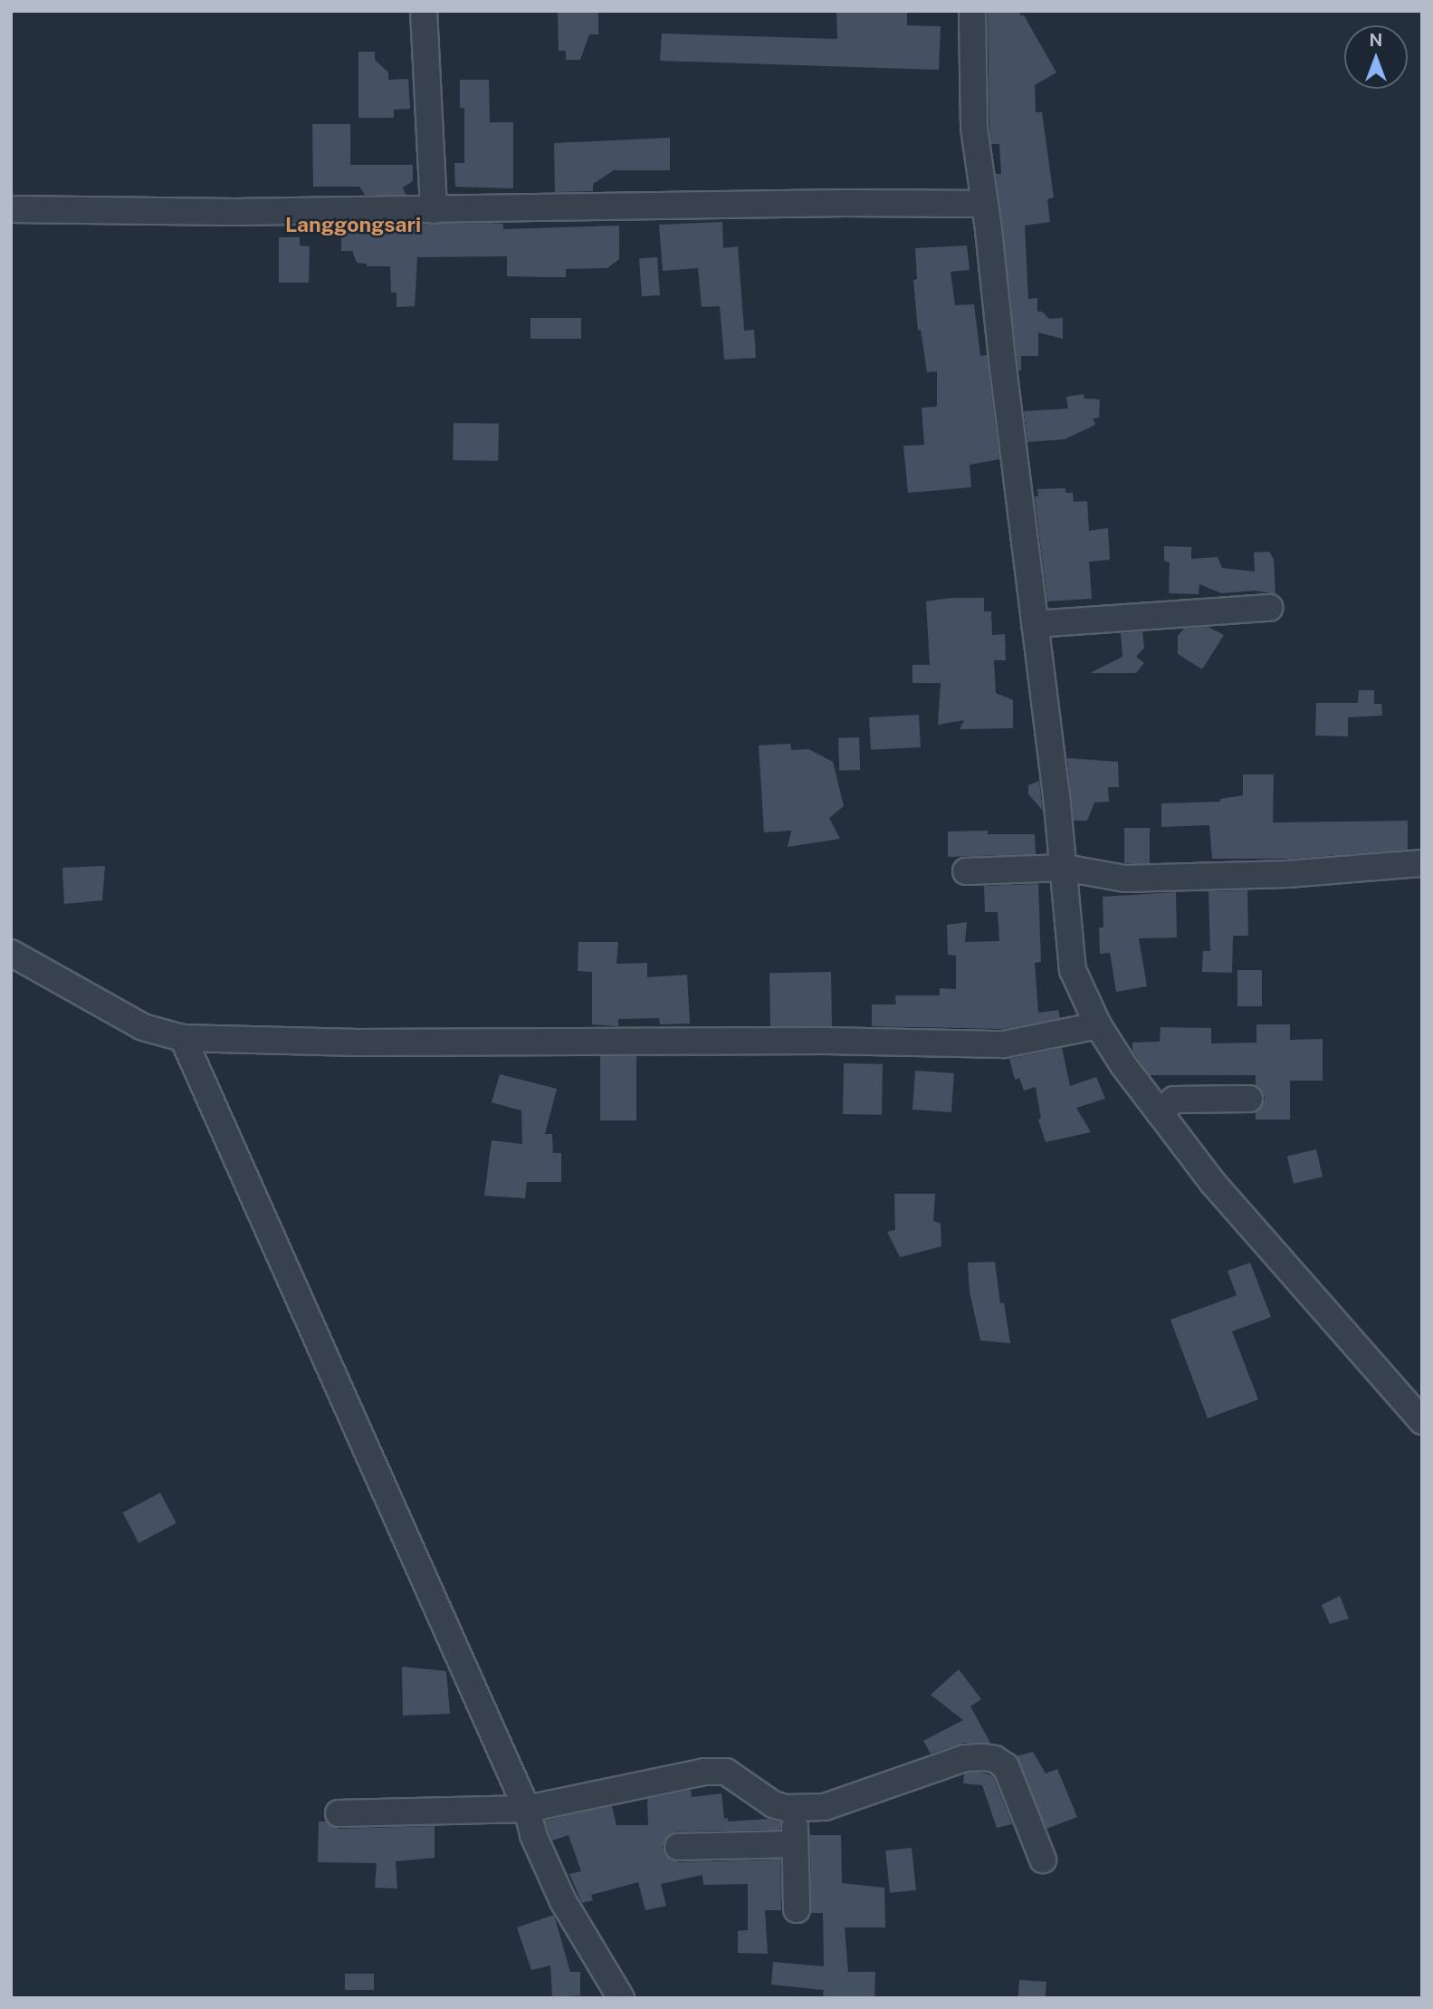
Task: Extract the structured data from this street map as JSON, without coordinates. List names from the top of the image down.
{
  "districts": ["Langgongsari"],
  "north": "top"
}
